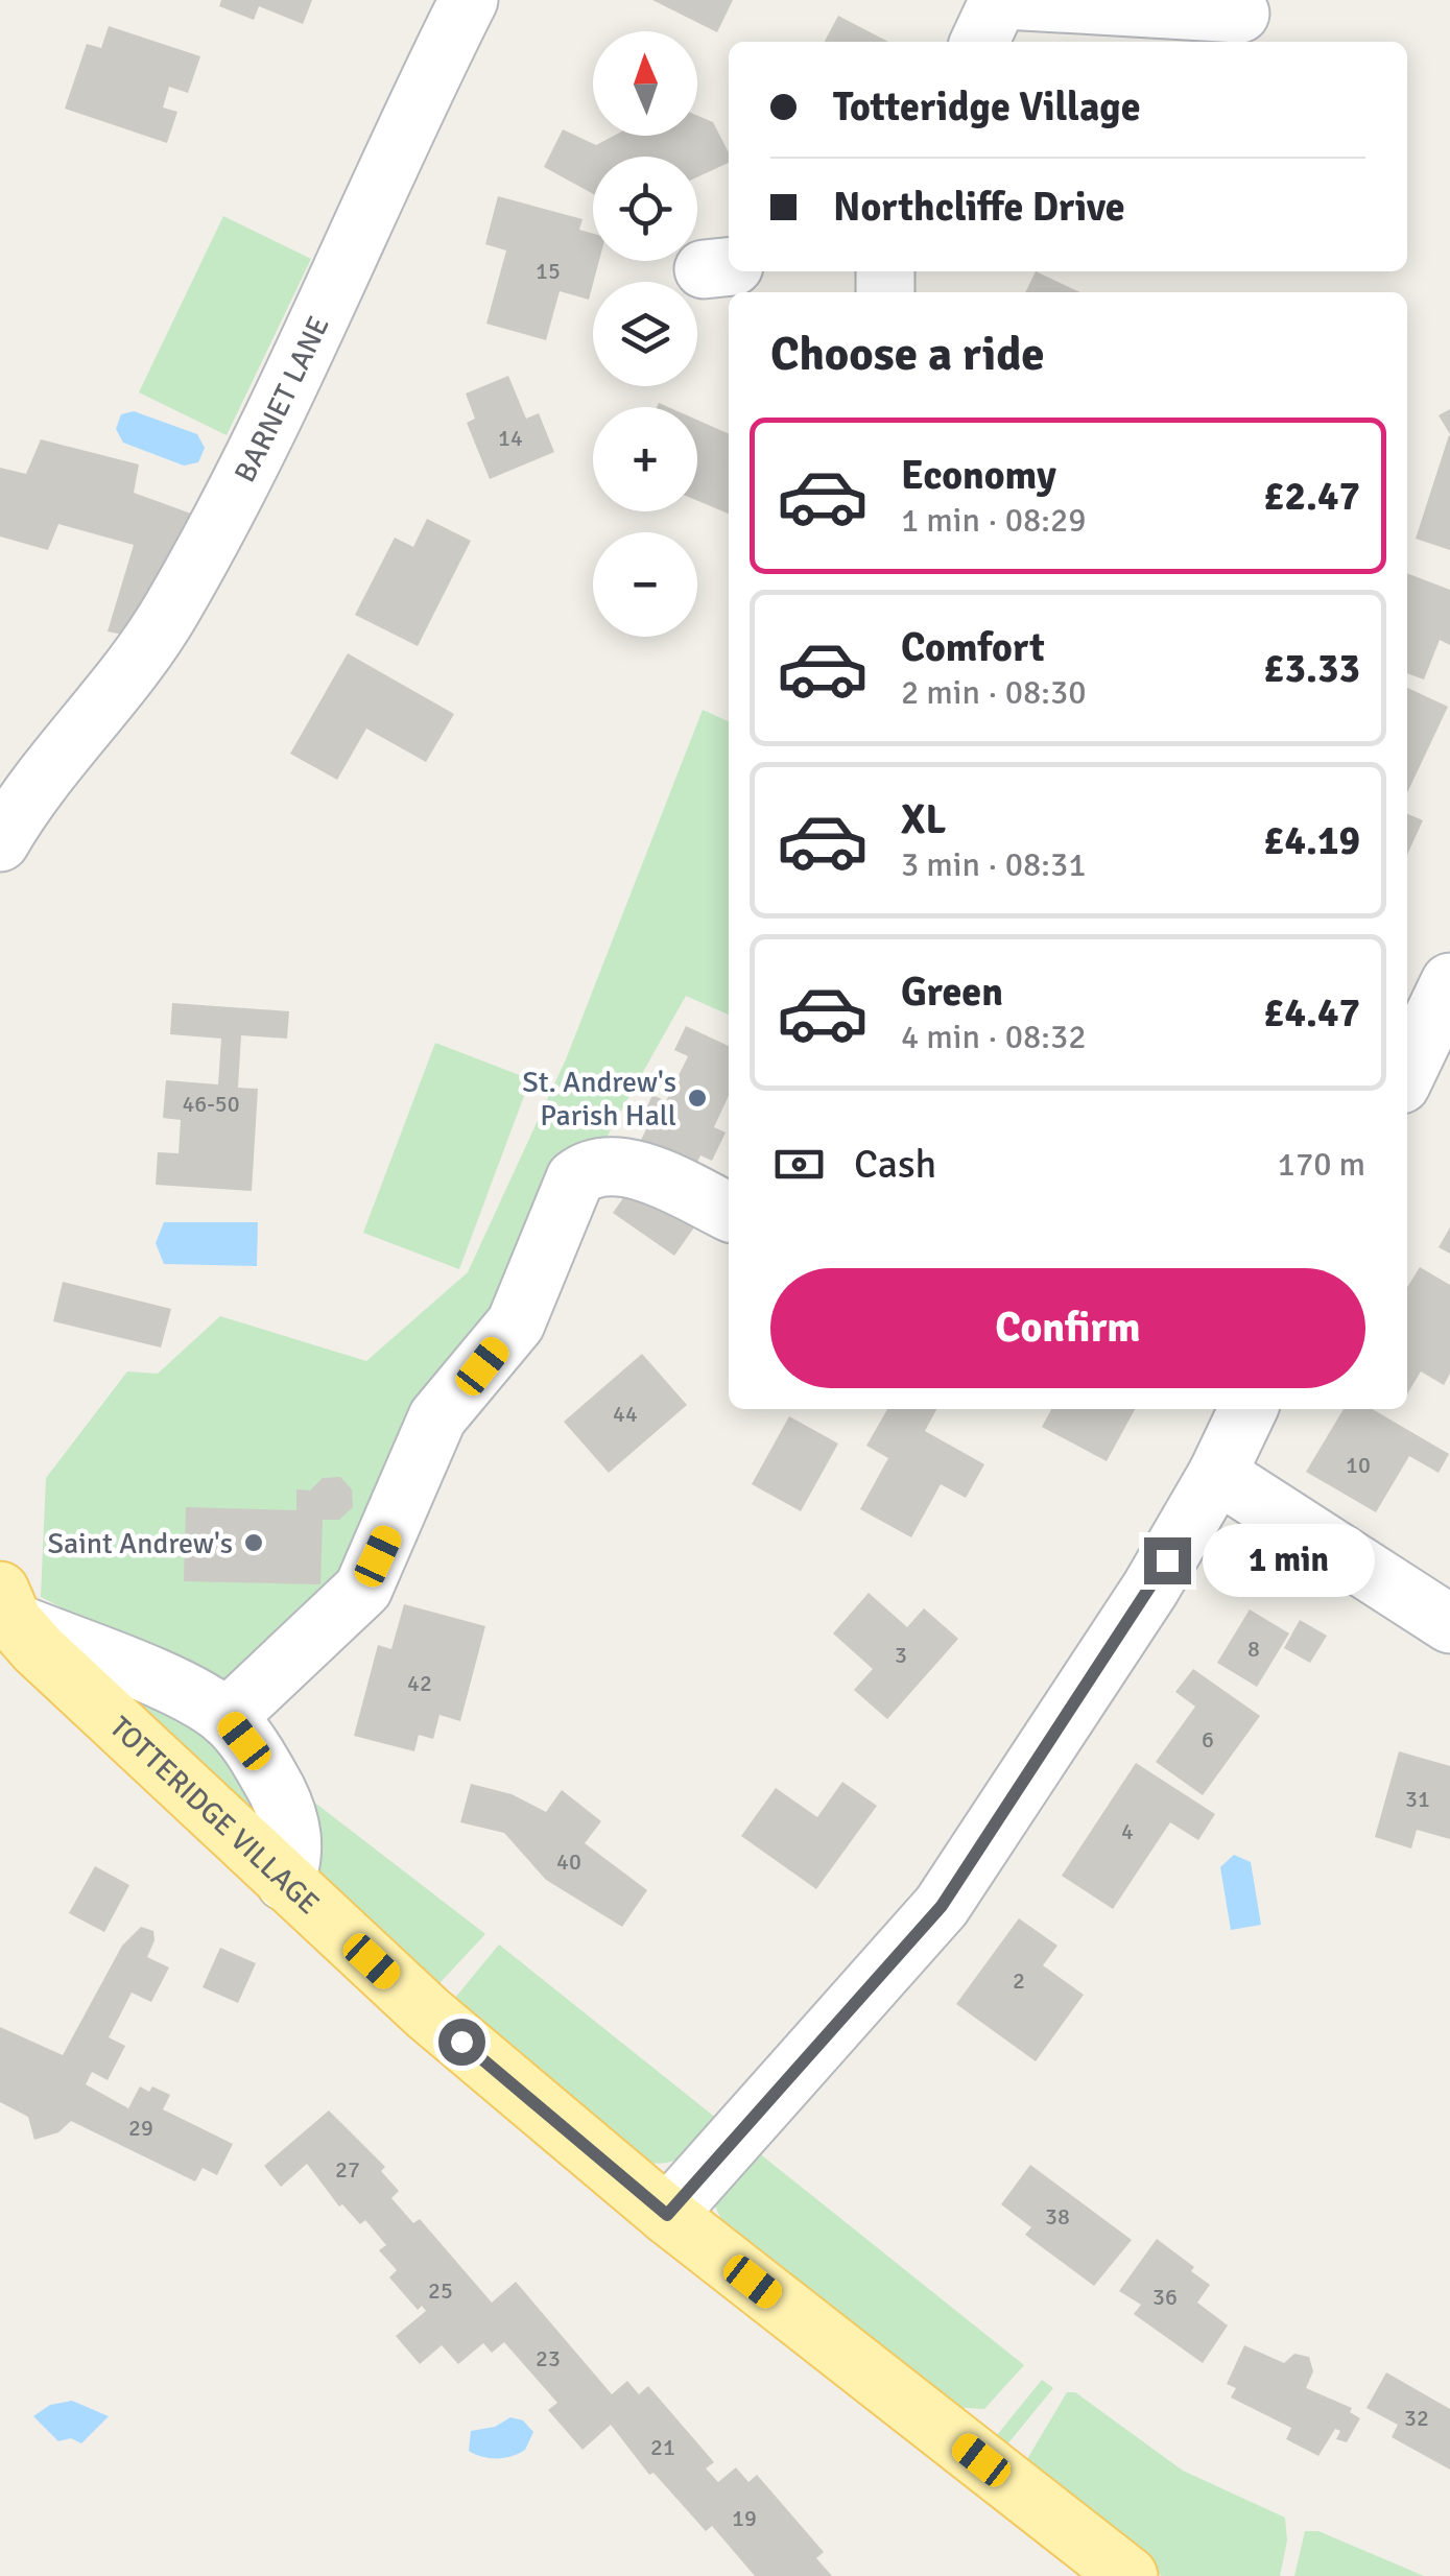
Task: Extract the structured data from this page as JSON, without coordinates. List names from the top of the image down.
{
  "streets": {
    "main road": ["TOTTERIDGE VILLAGE"],
    "street": ["BARNET LANE"]
  },
  "places": ["St. Andrew's Parish Hall", "Saint Andrew's"],
  "house_numbers": [
    "15",
    "14",
    "46-50",
    "44",
    "10",
    "8",
    "3",
    "42",
    "6",
    "31",
    "4",
    "40",
    "2",
    "29",
    "27",
    "38",
    "25",
    "36",
    "23",
    "32",
    "21",
    "19"
  ],
  "north": "top",
  "page": {
    "map_buttons": ["+", "−"],
    "banner": ["Totteridge Village", "Northcliffe Drive"],
    "heading": "Choose a ride",
    "list": [
      {
        "name": "Economy",
        "note": "1 min · 08:29",
        "value": "£2.47"
      },
      {
        "name": "Comfort",
        "note": "2 min · 08:30",
        "value": "£3.33"
      },
      {
        "name": "XL",
        "note": "3 min · 08:31",
        "value": "£4.19"
      },
      {
        "name": "Green",
        "note": "4 min · 08:32",
        "value": "£4.47"
      }
    ],
    "pay": ["Cash", "170 m"],
    "buttons": "Confirm",
    "bubble": "1 min"
  }
}
